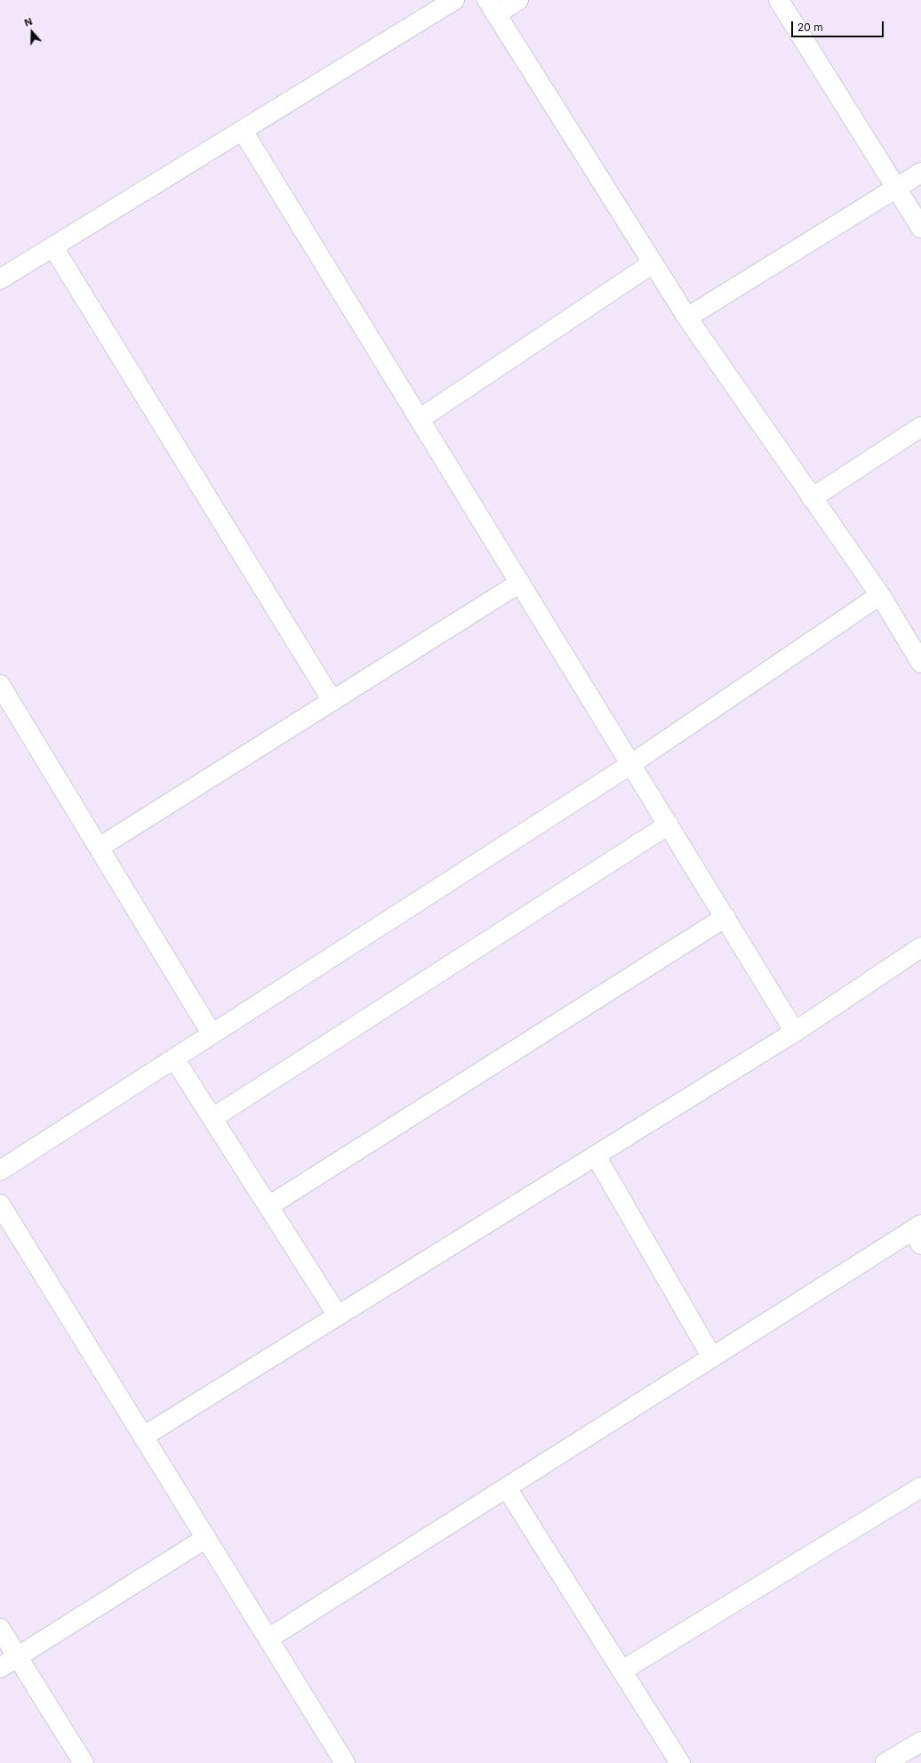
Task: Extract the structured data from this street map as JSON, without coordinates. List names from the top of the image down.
{
  "scale_bar": "20 m",
  "north": "top"
}
